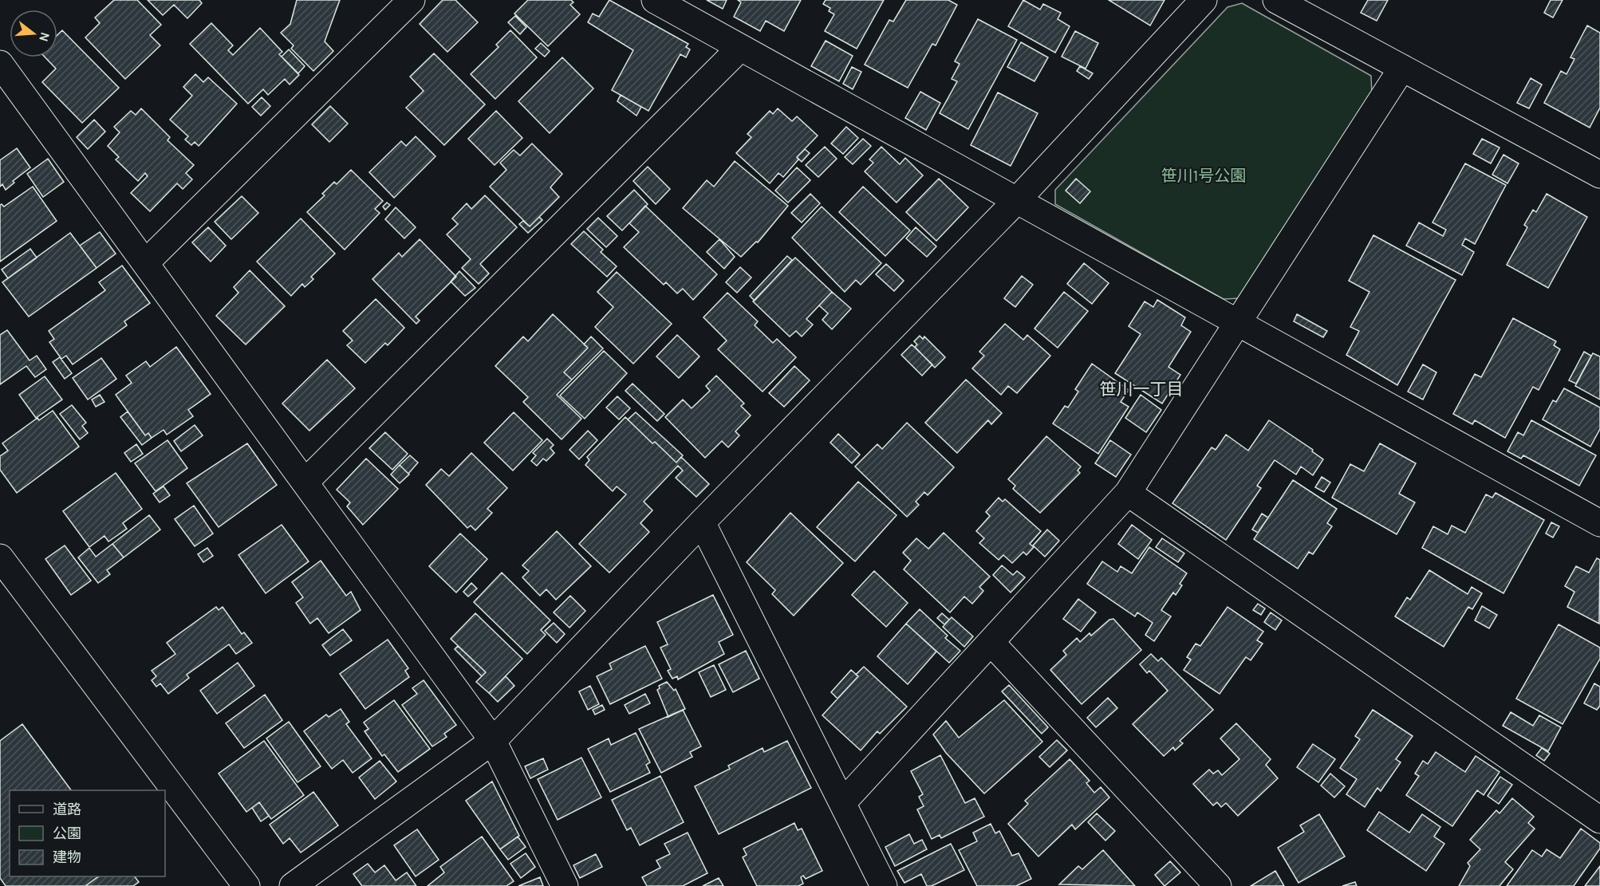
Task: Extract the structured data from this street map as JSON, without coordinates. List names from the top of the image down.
{
  "districts": ["笹川一丁目"],
  "parks": ["笹川1号公園"],
  "legend": ["道路", "公園", "建物"],
  "north": "right"
}
